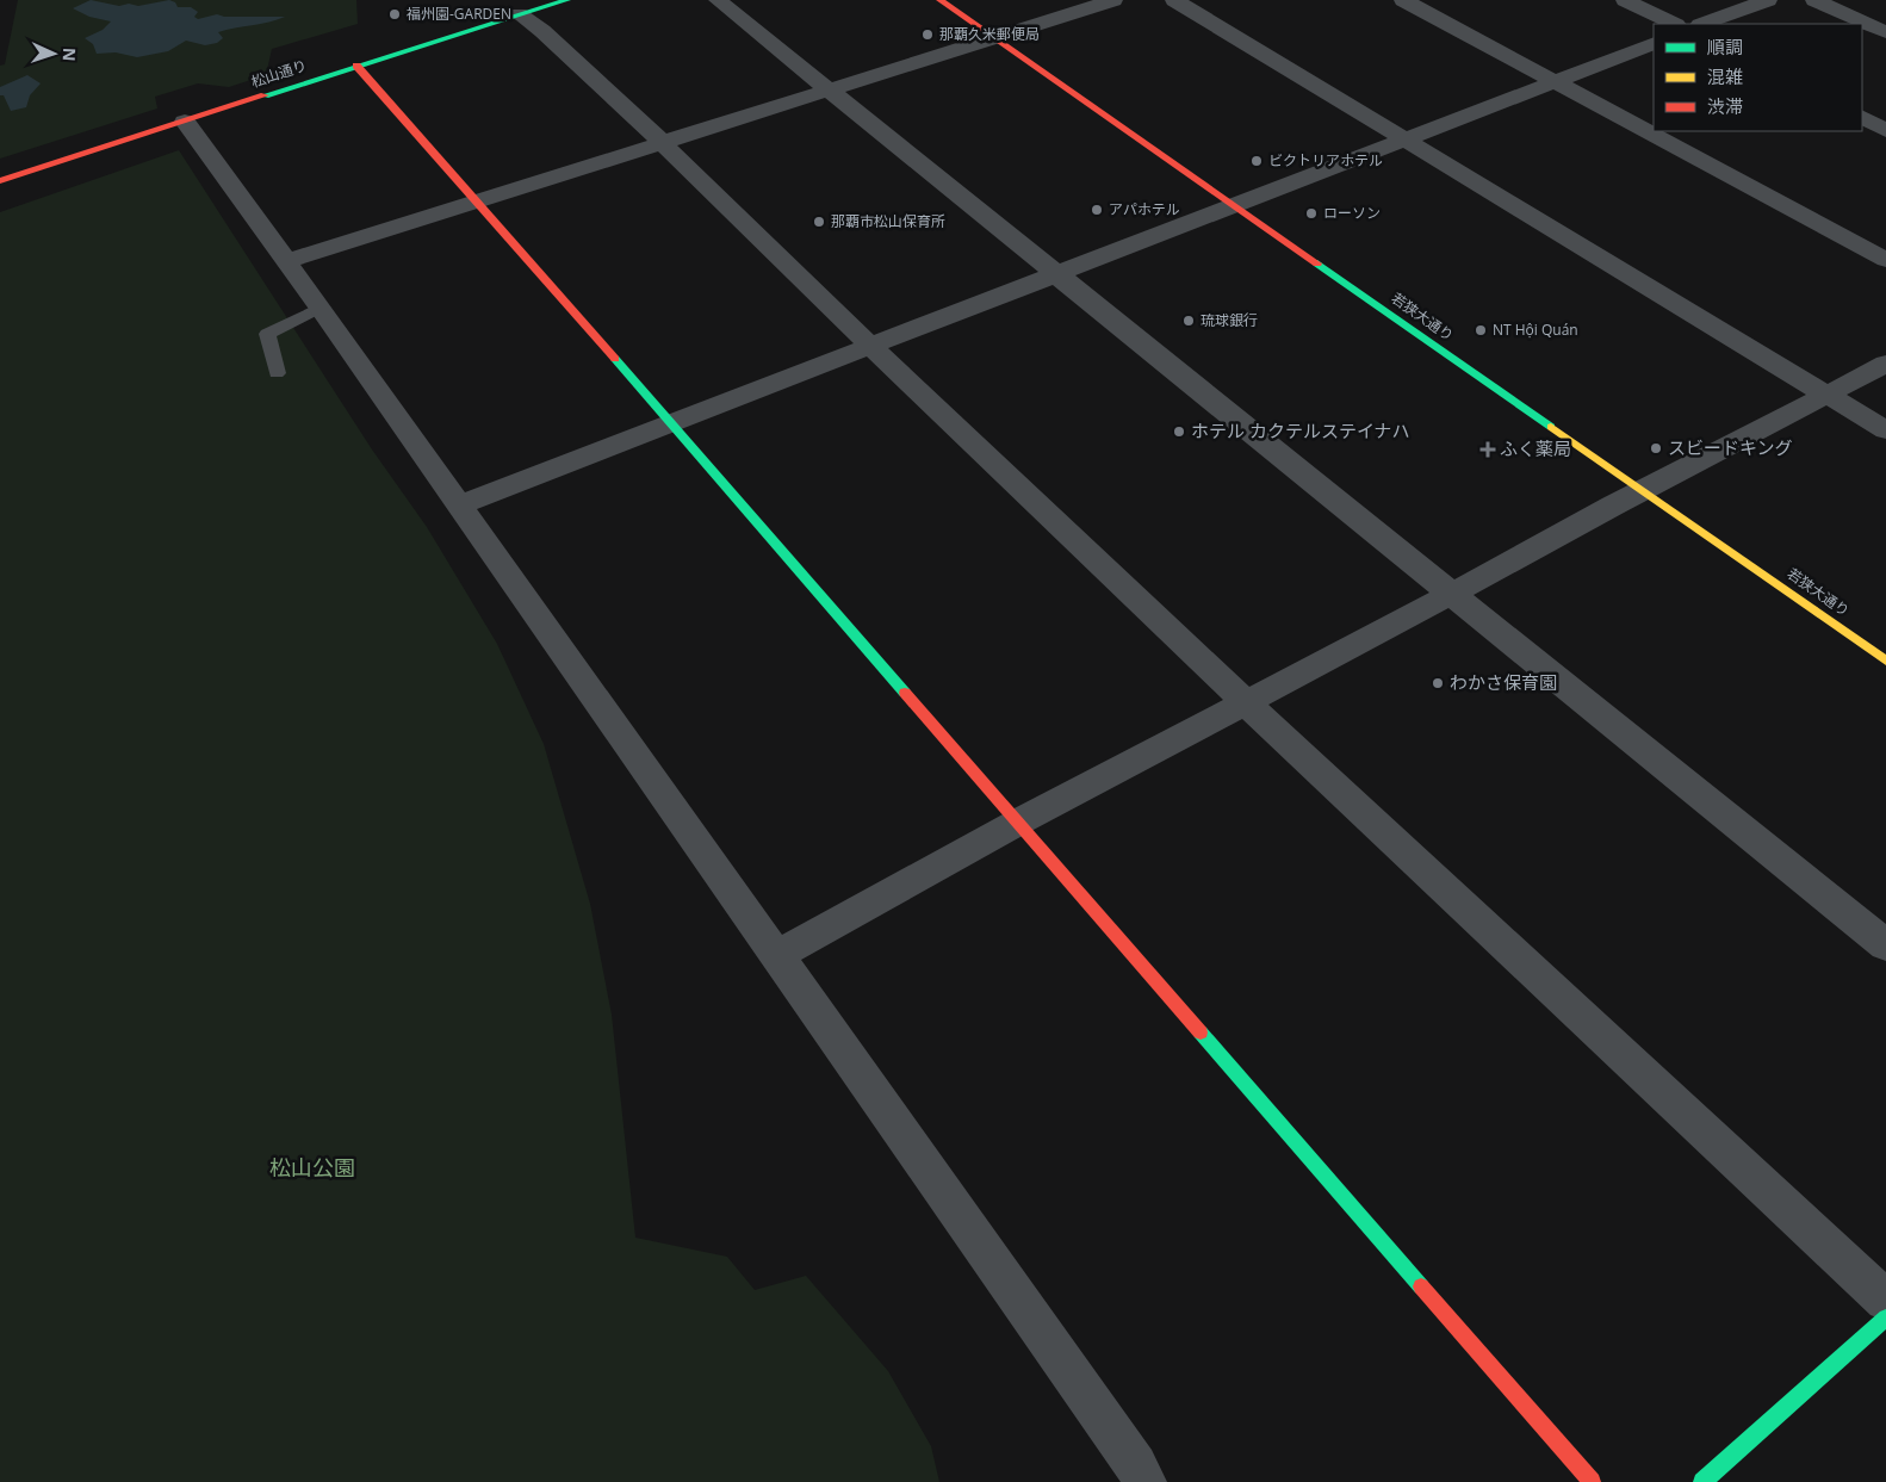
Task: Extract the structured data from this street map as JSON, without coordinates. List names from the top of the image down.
{
  "streets": {
    "street": ["松山通り", "若狭大通り"]
  },
  "parks": ["松山公園"],
  "places": {
    "other": [
      "福州園-GARDEN",
      "那覇久米郵便局",
      "ビクトリアホテル",
      "アパホテル",
      "ローソン",
      "那覇市松山保育所",
      "琉球銀行",
      "NT Hội Quán",
      "ホテル カクテルステイナハ",
      "スビードキング",
      "わかさ保育園"
    ],
    "health": ["ふく薬局"]
  },
  "legend": ["順調", "混雑", "渋滞"],
  "north": "right"
}
